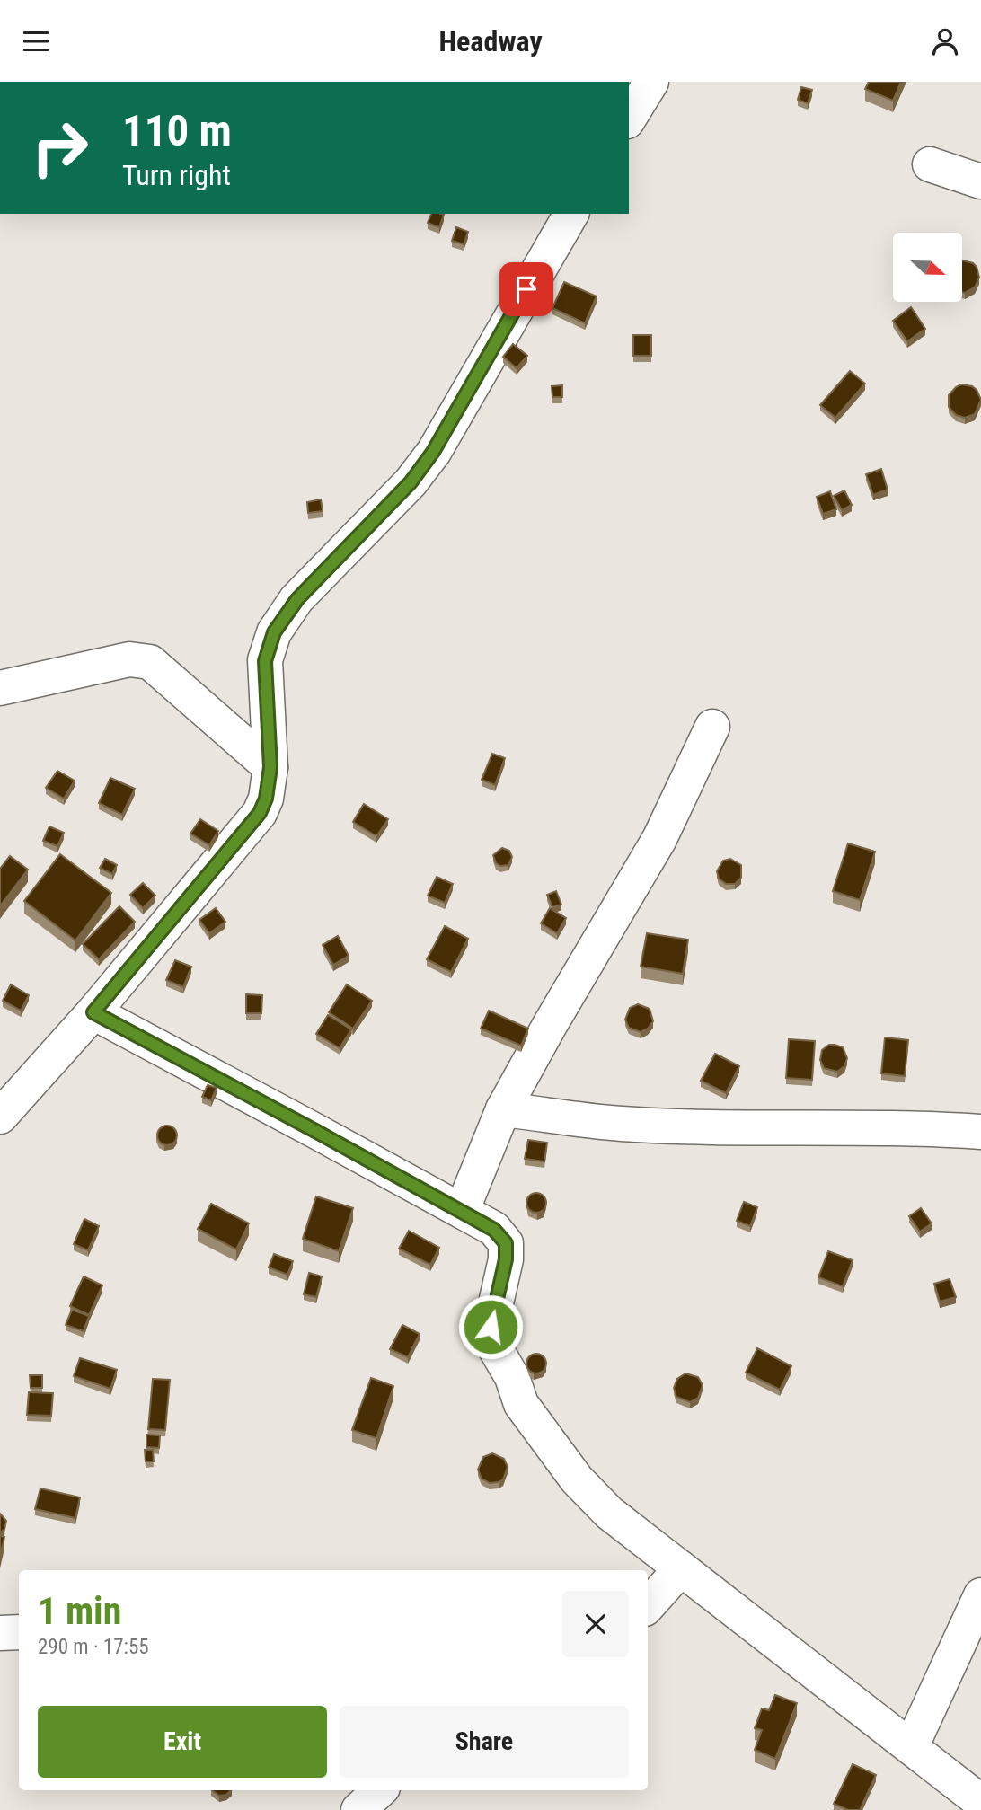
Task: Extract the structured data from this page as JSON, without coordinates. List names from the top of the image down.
{
  "north": "right",
  "page": {
    "header": "Headway",
    "turn": ["110 m", "Turn right"],
    "heading": ["1 min", "290 m · 17:55"],
    "buttons": ["Exit", "Share"]
  }
}
